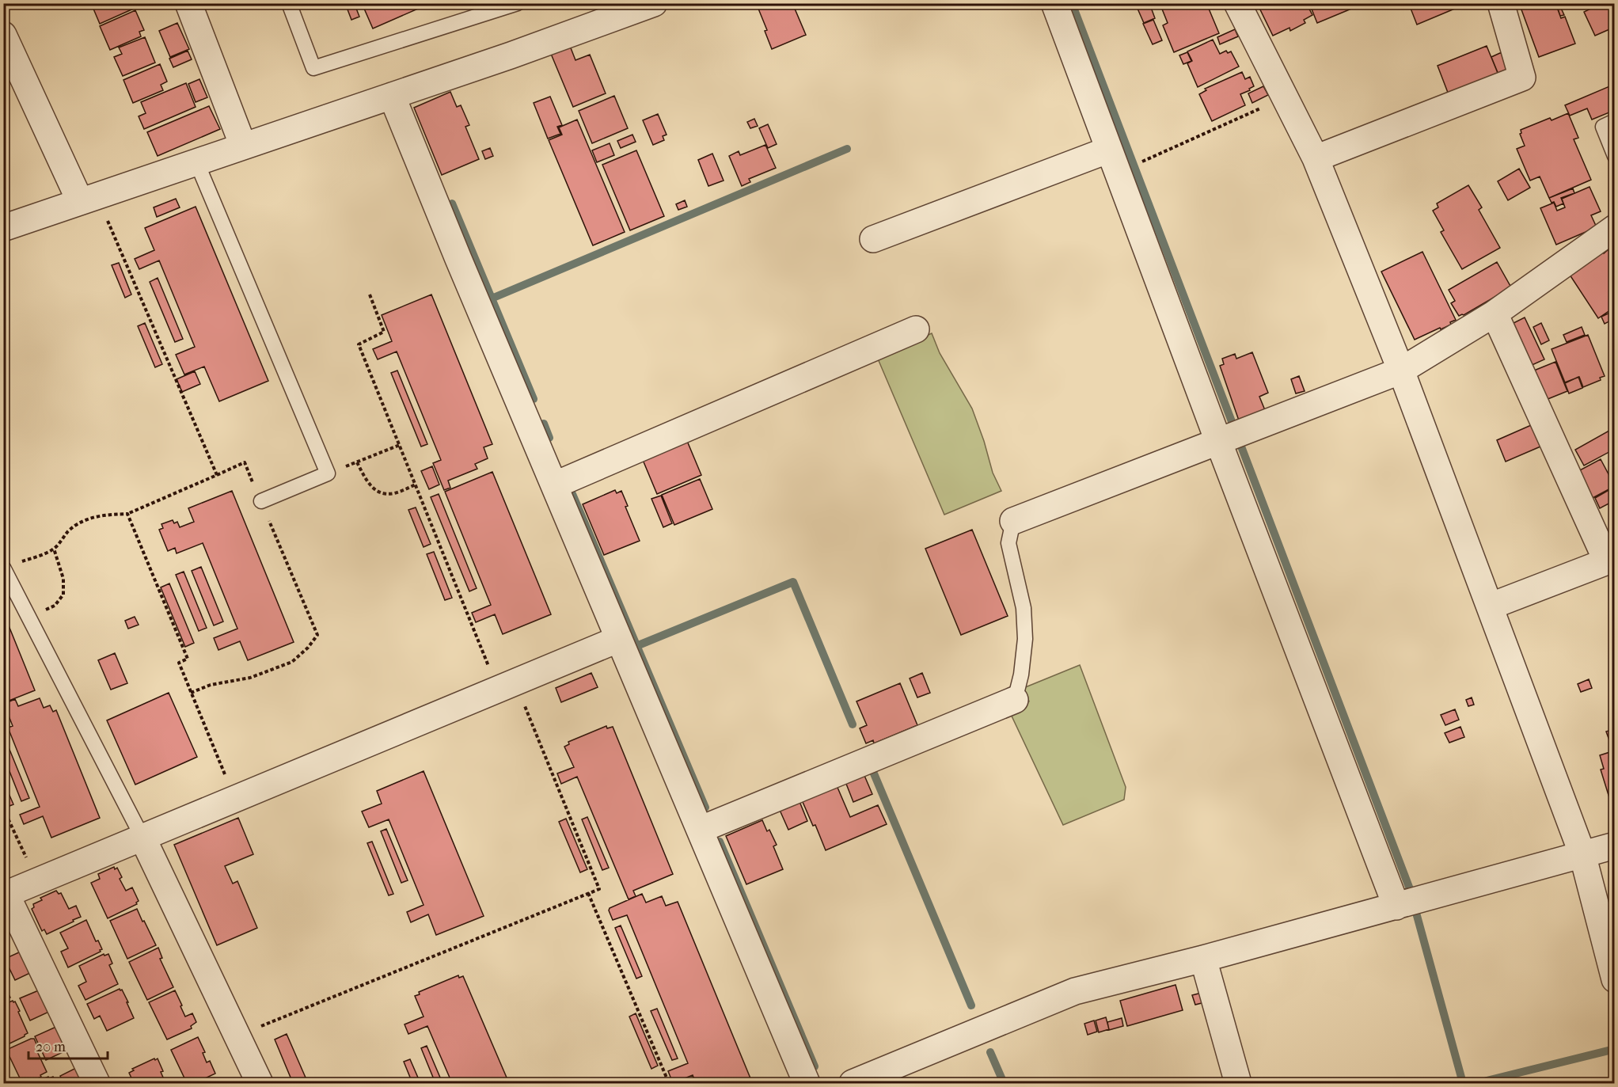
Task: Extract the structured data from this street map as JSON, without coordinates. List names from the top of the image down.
{
  "scale_bar": "20 m"
}
